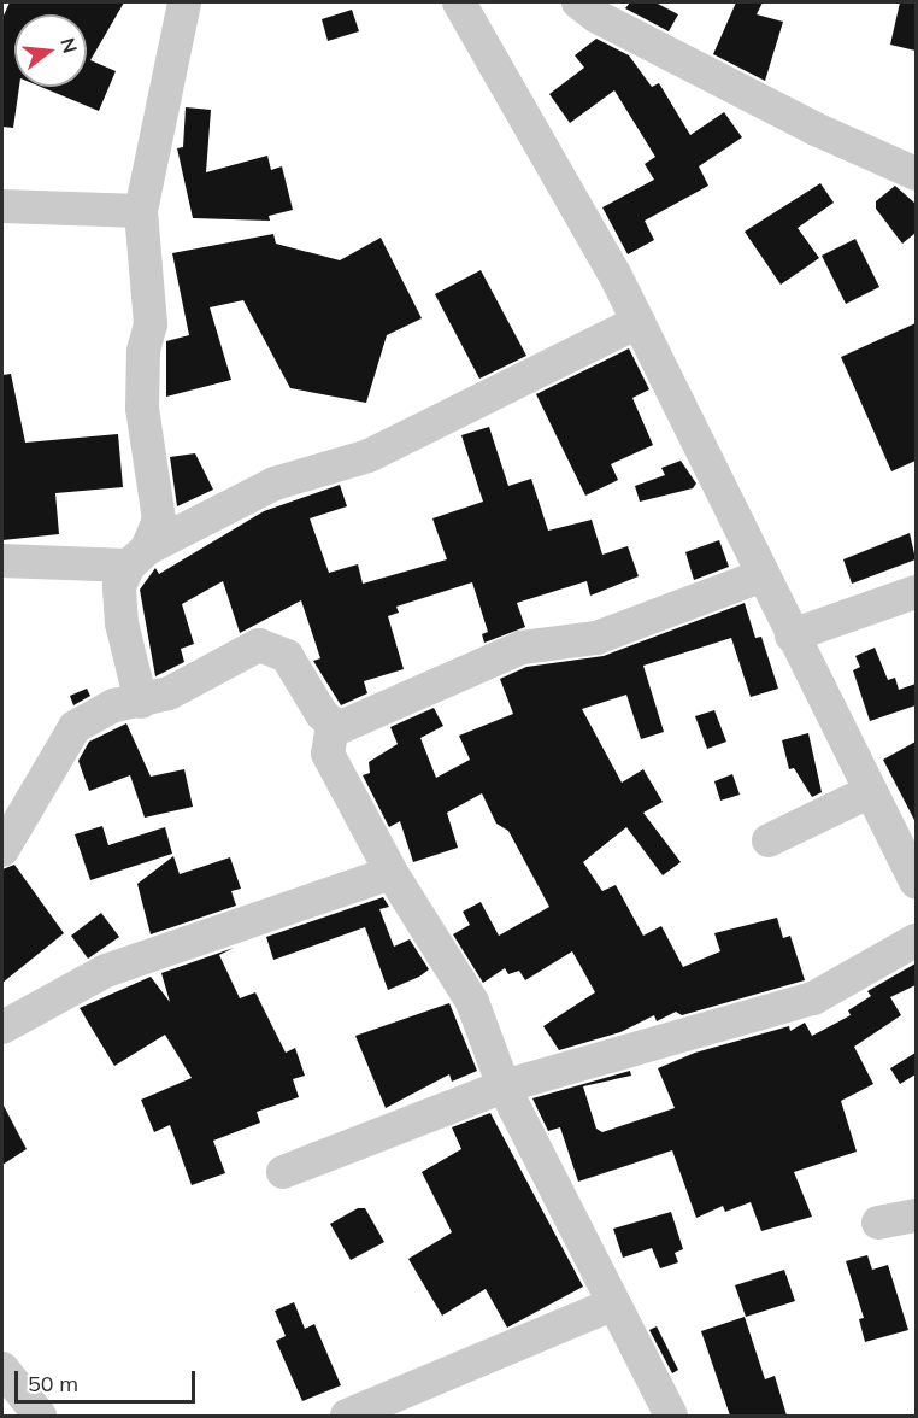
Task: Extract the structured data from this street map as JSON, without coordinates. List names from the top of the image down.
{
  "scale_bar": "50 m",
  "north": "right"
}
